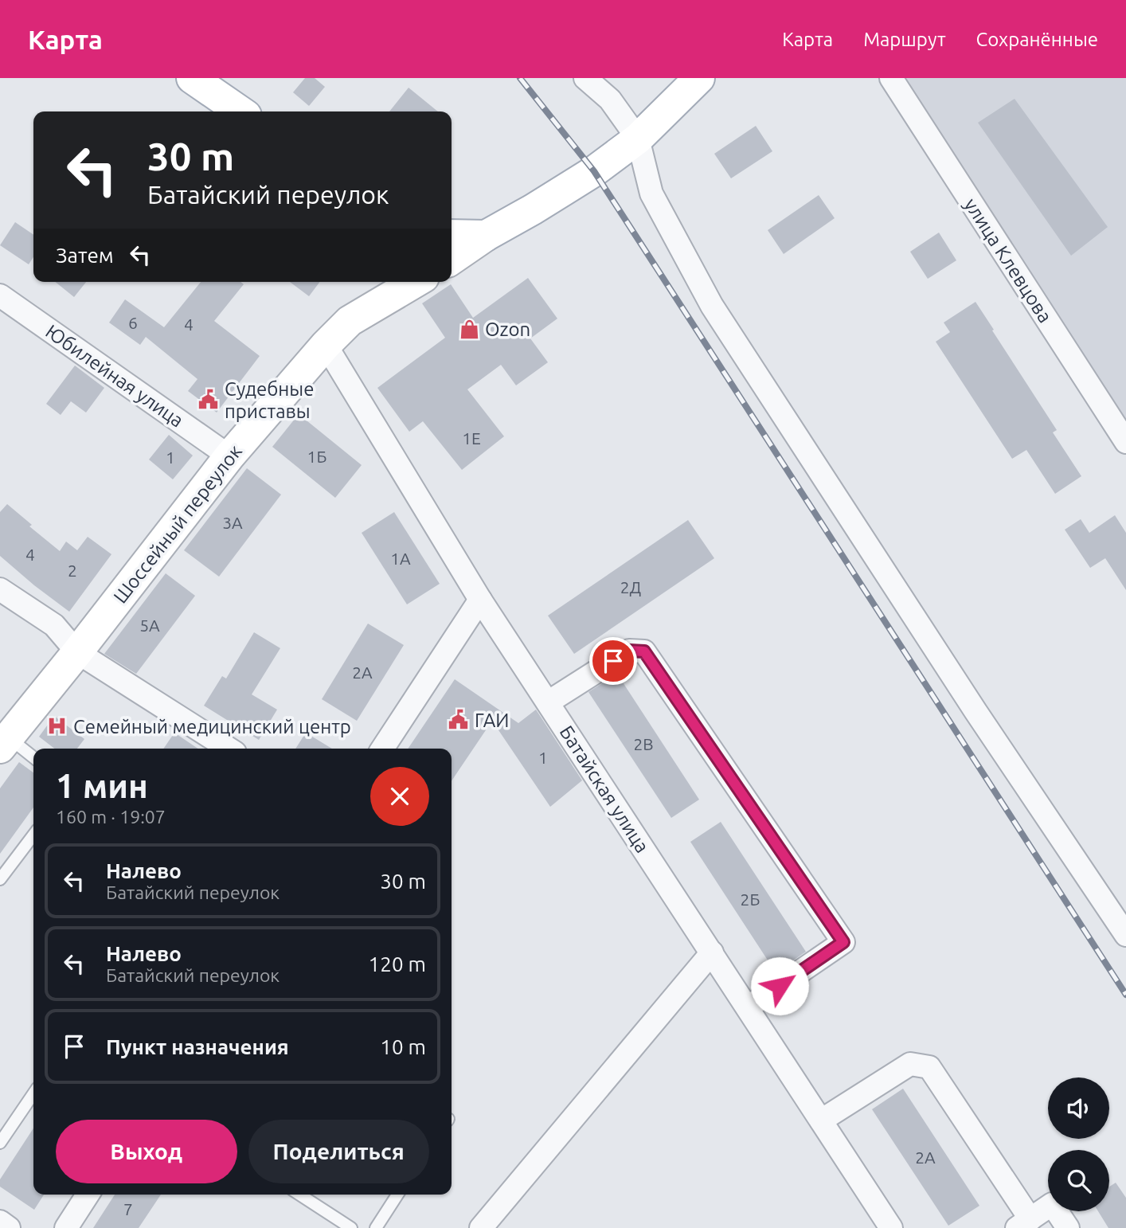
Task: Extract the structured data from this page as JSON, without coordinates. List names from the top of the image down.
{
  "streets": {
    "main road": ["Шоссейный переулок"],
    "street": ["улица Клевцова", "Юбилейная улица", "Батайская улица"]
  },
  "crossings": [
    ["Юбилейная улица", "Шоссейный переулок"],
    ["Шоссейный переулок", "Батайская улица"]
  ],
  "places": {
    "shop": ["Ozon"],
    "public building": ["Судебные приставы", "ГАИ"],
    "hospital": ["Семейный медицинский центр"]
  },
  "house_numbers": [
    "6",
    "4",
    "1Е",
    "1Б",
    "1",
    "3А",
    "4",
    "1А",
    "2",
    "2Д",
    "5А",
    "2А",
    "2В",
    "1",
    "2Б",
    "2А",
    "7"
  ],
  "page": {
    "header": "Карта",
    "nav": ["Карта", "Маршрут", "Сохранённые"],
    "turn": ["30 m", "Батайский переулок"],
    "then": "Затем",
    "heading": ["1 мин", "160 m · 19:07"],
    "list": [
      {
        "name": "Налево",
        "note": "Батайский переулок",
        "value": "30 m"
      },
      {
        "name": "Налево",
        "note": "Батайский переулок",
        "value": "120 m"
      },
      {
        "name": "Пункт назначения",
        "value": "10 m"
      }
    ],
    "buttons": ["Выход", "Поделиться"]
  }
}
